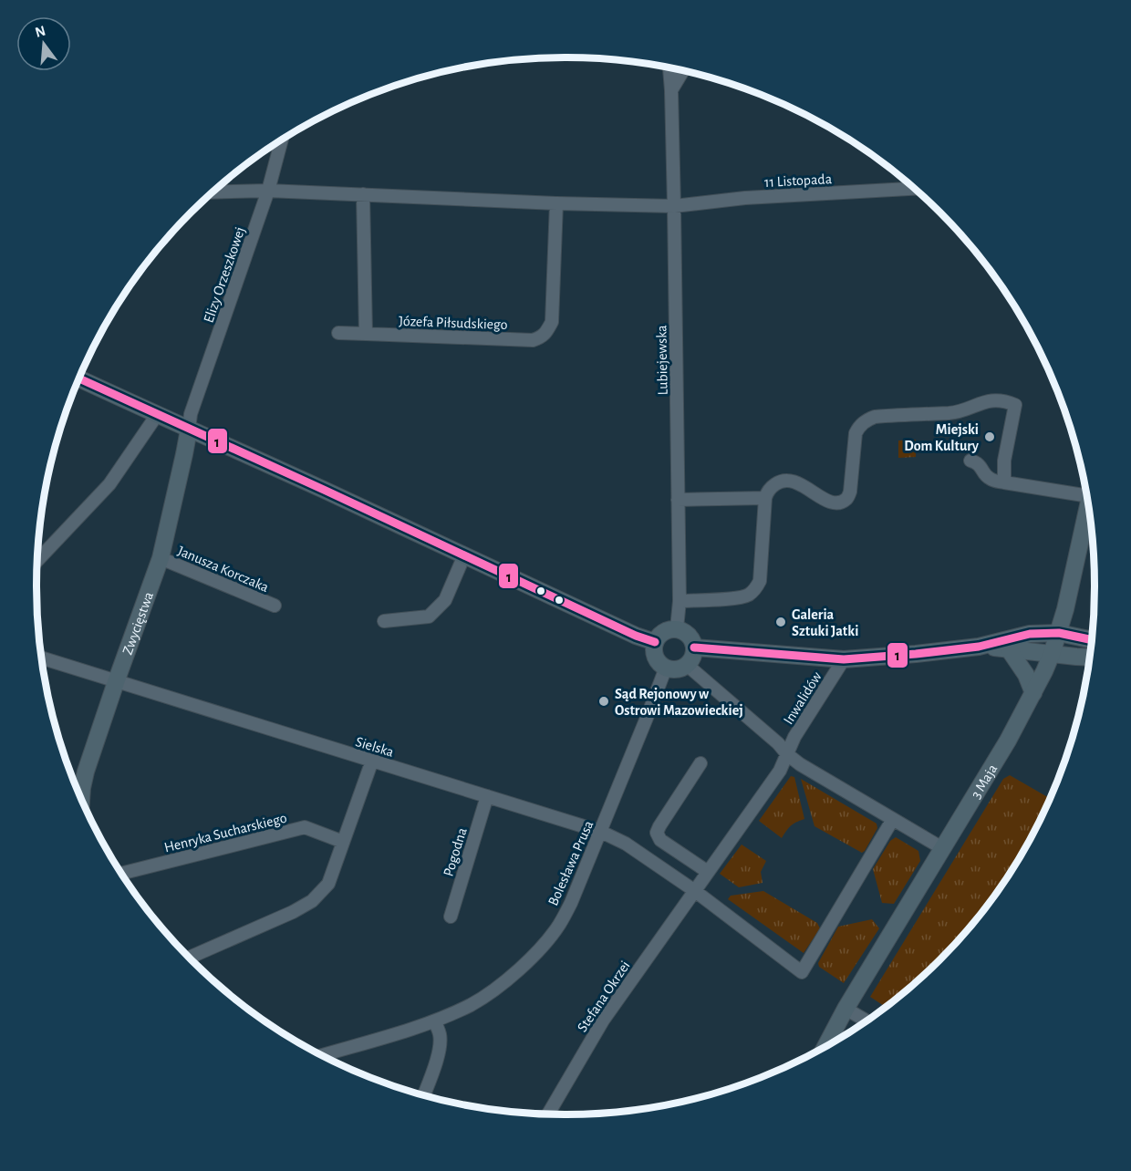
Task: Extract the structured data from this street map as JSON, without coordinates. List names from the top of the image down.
{
  "streets": {
    "street": [
      "11 Listopada",
      "Elizy Orzeszkowej",
      "Józefa Piłsudskiego",
      "Lubiejewska",
      "Janusza Korczaka",
      "Zwycięstwa",
      "Inwalidów",
      "Sielska",
      "3 Maja",
      "Henryka Sucharskiego",
      "Pogodna",
      "Bolesława Prusa",
      "Stefana Okrzei"
    ]
  },
  "crossings": [
    ["11 Listopada", "Lubiejewska"],
    ["Elizy Orzeszkowej", "Zwycięstwa"],
    ["Lubiejewska", "Bolesława Prusa"],
    ["Janusza Korczaka", "Zwycięstwa"],
    ["Zwycięstwa", "Sielska"],
    ["Inwalidów", "Stefana Okrzei"],
    ["Sielska", "Pogodna"],
    ["Sielska", "Bolesława Prusa"],
    ["Sielska", "Stefana Okrzei"]
  ],
  "places": ["Miejski Dom Kultury", "Galeria Sztuki Jatki", "Sąd Rejonowy w Ostrowi Mazowieckiej"],
  "lines": ["transit line 1"],
  "north": "top"
}
